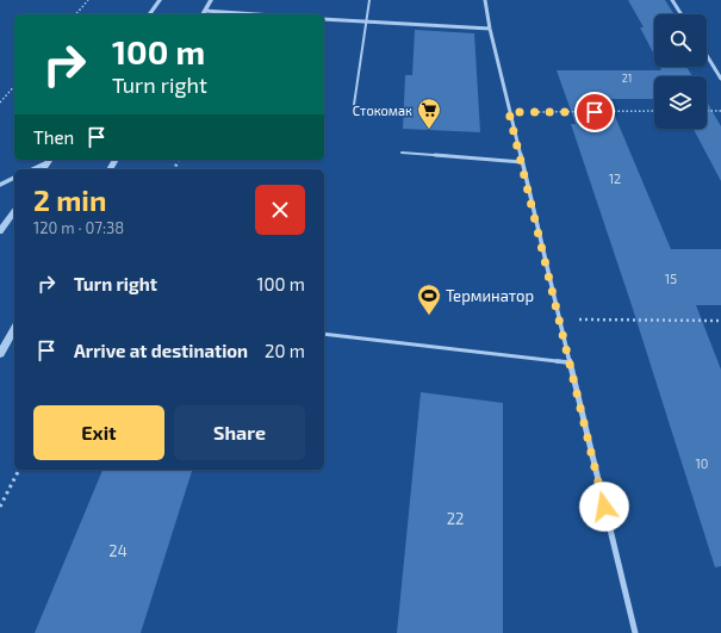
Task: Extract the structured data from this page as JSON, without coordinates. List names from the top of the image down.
{
  "places": {
    "supermarket": ["Стокомак"],
    "sports": ["Терминатор"]
  },
  "house_numbers": [
    "21",
    "12",
    "15",
    "10",
    "22",
    "24"
  ],
  "page": {
    "turn": ["100 m", "Turn right"],
    "then": "Then",
    "heading": ["2 min", "120 m · 07:38"],
    "list": [
      {
        "name": "Turn right",
        "value": "100 m"
      },
      {
        "name": "Arrive at destination",
        "value": "20 m"
      }
    ],
    "buttons": ["Exit", "Share"]
  }
}
